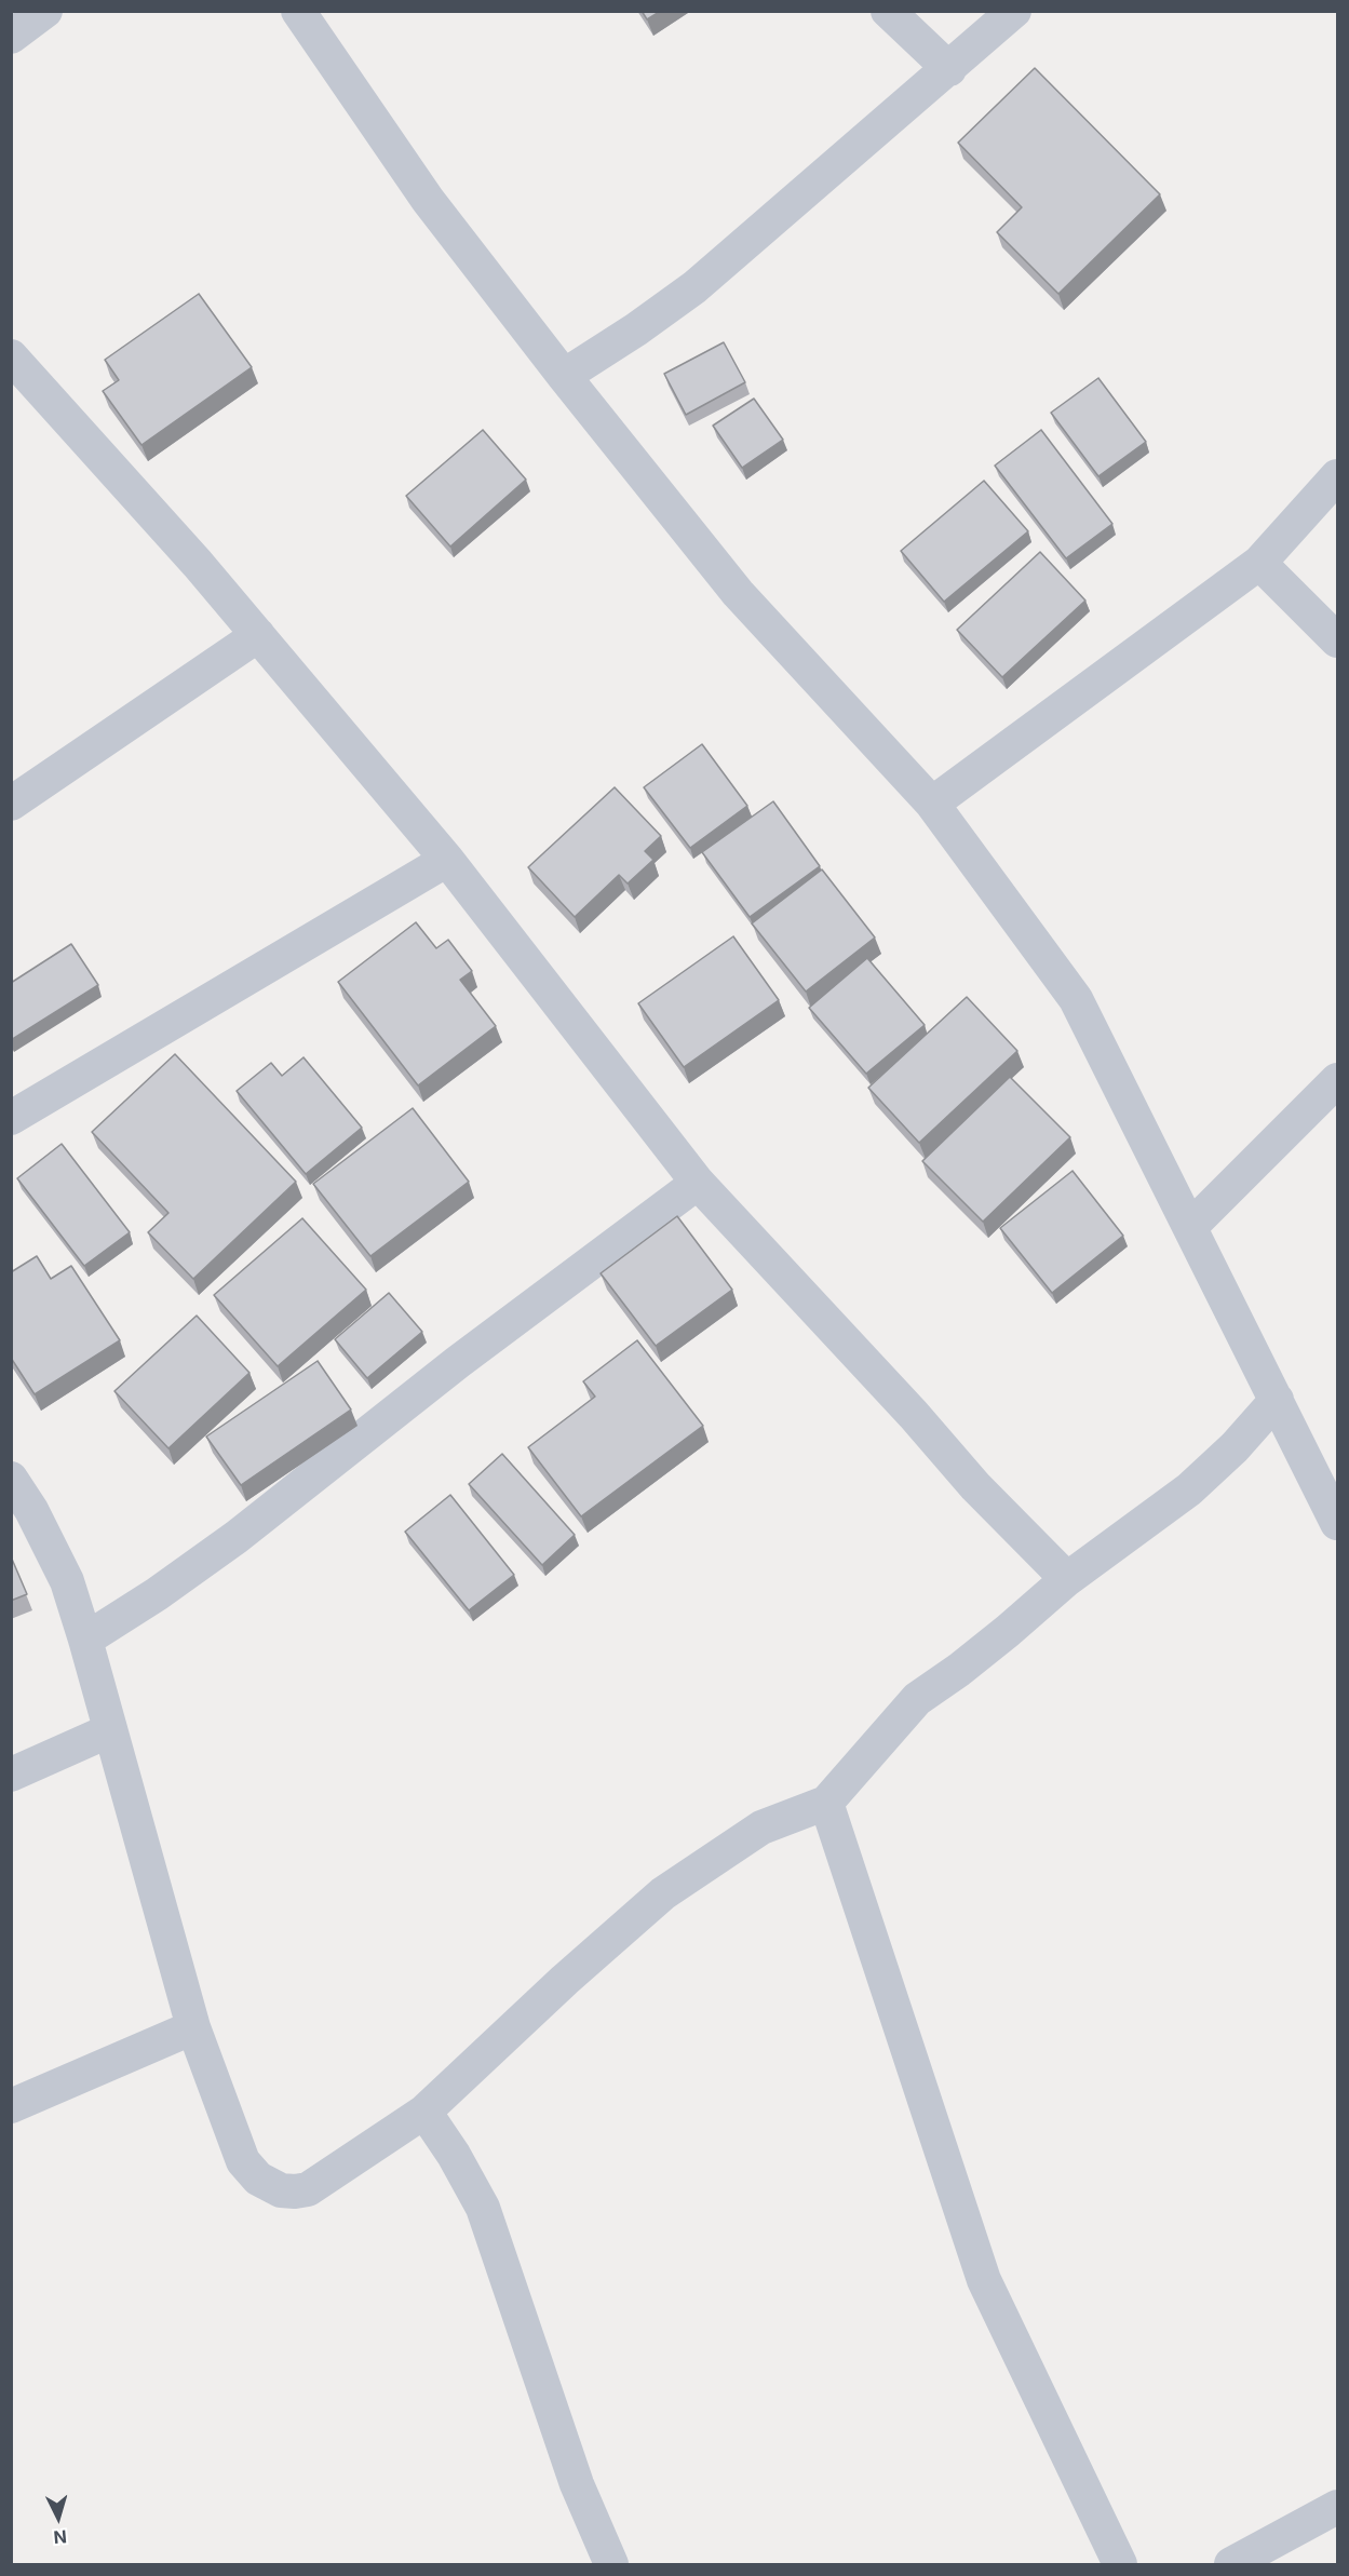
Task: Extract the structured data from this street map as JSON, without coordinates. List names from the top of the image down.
{
  "north": "bottom"
}
